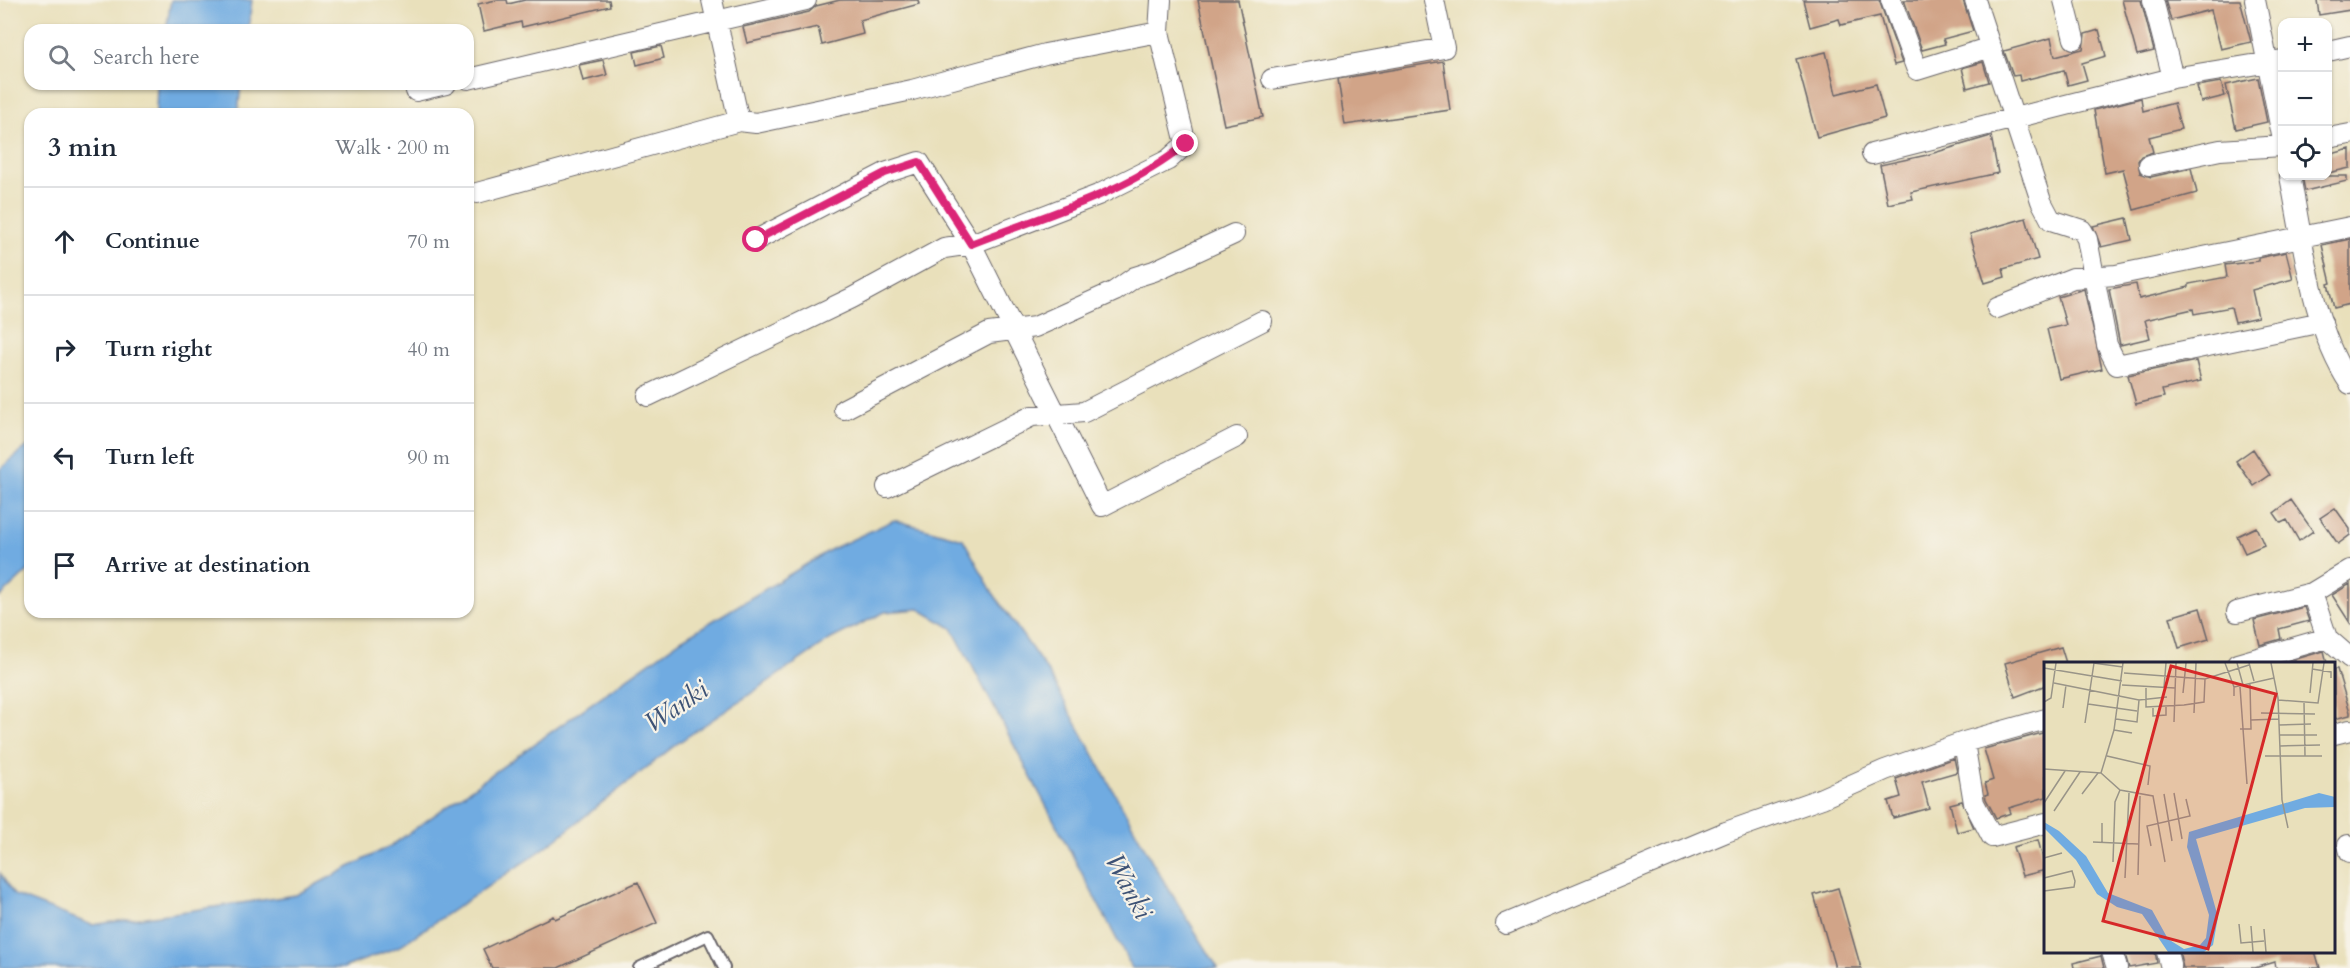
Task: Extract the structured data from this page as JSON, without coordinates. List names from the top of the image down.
{
  "water": ["Wanki"],
  "page": {
    "map_buttons": ["+", "−"],
    "search": "Search here",
    "heading": ["3 min", "Walk · 200 m"],
    "list": [
      ["Continue", "70 m"],
      ["Turn right", "40 m"],
      ["Turn left", "90 m"],
      "Arrive at destination"
    ]
  }
}
